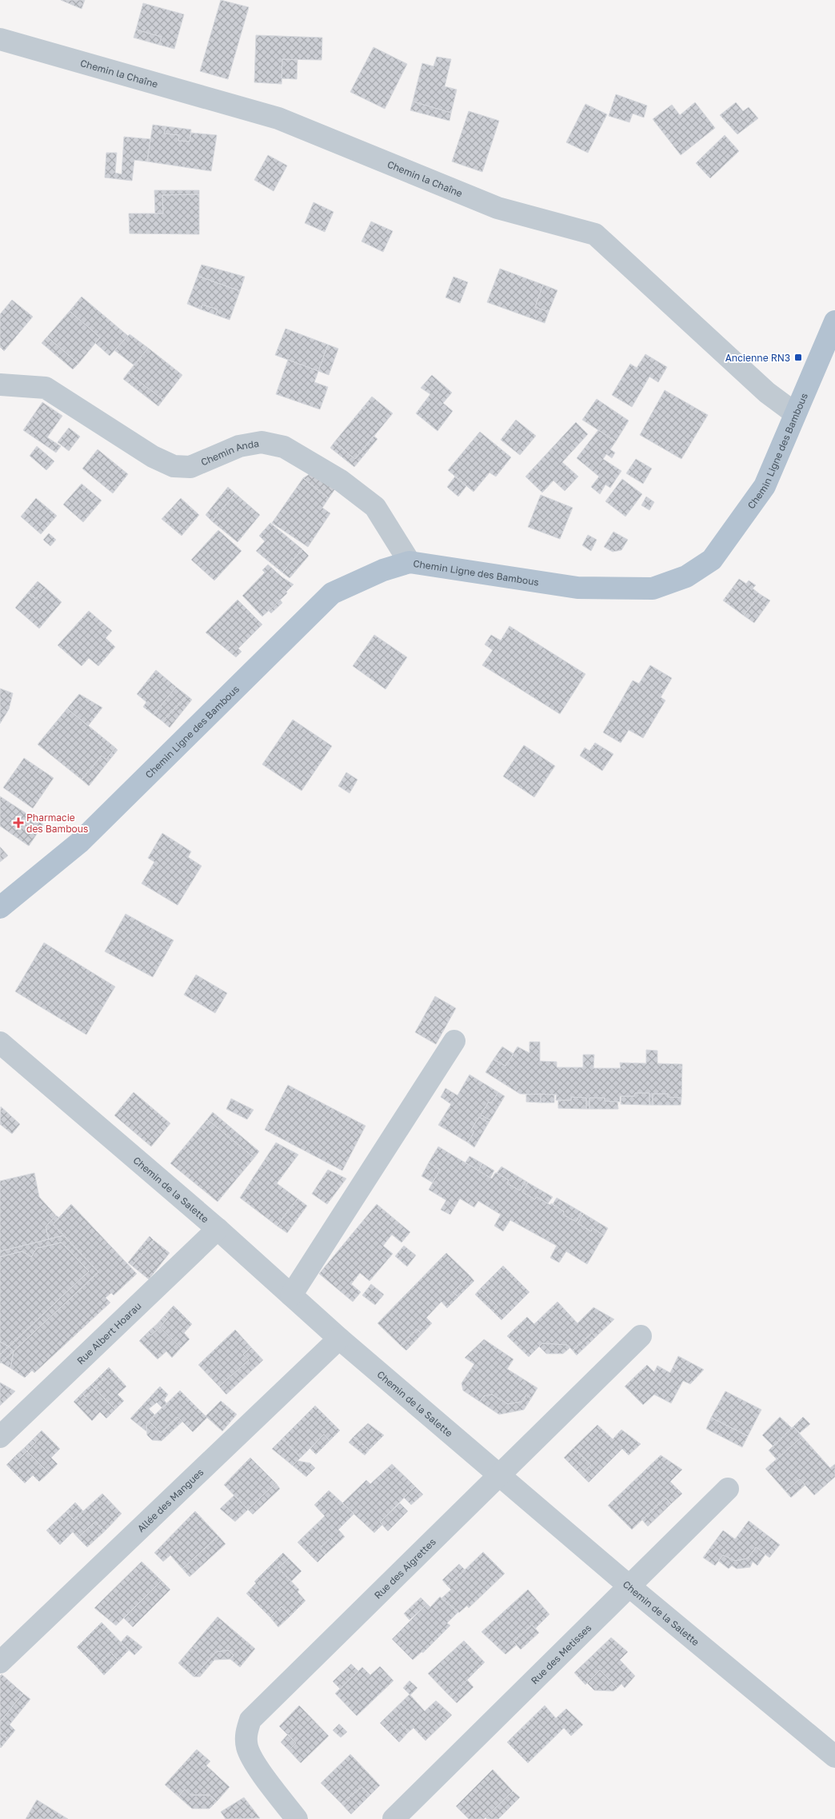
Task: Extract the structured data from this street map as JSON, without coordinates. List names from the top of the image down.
{
  "streets": {
    "main road": ["Chemin Ligne des Bambous"],
    "street": [
      "Chemin la Chaîne",
      "Chemin Anda",
      "Chemin de la Salette",
      "Rue Albert Hoarau",
      "Allée des Mangues",
      "Rue des Aigrettes",
      "Rue des Metisses"
    ]
  },
  "crossings": [
    ["Chemin la Chaîne", "Chemin Ligne des Bambous"],
    ["Chemin Ligne des Bambous", "Chemin Anda"],
    ["Chemin de la Salette", "Rue Albert Hoarau"],
    ["Chemin de la Salette", "Allée des Mangues"],
    ["Chemin de la Salette", "Rue des Aigrettes"],
    ["Chemin de la Salette", "Rue des Metisses"]
  ],
  "places": {
    "transit": ["Ancienne RN3"],
    "health": ["Pharmacie des Bambous"]
  }
}
